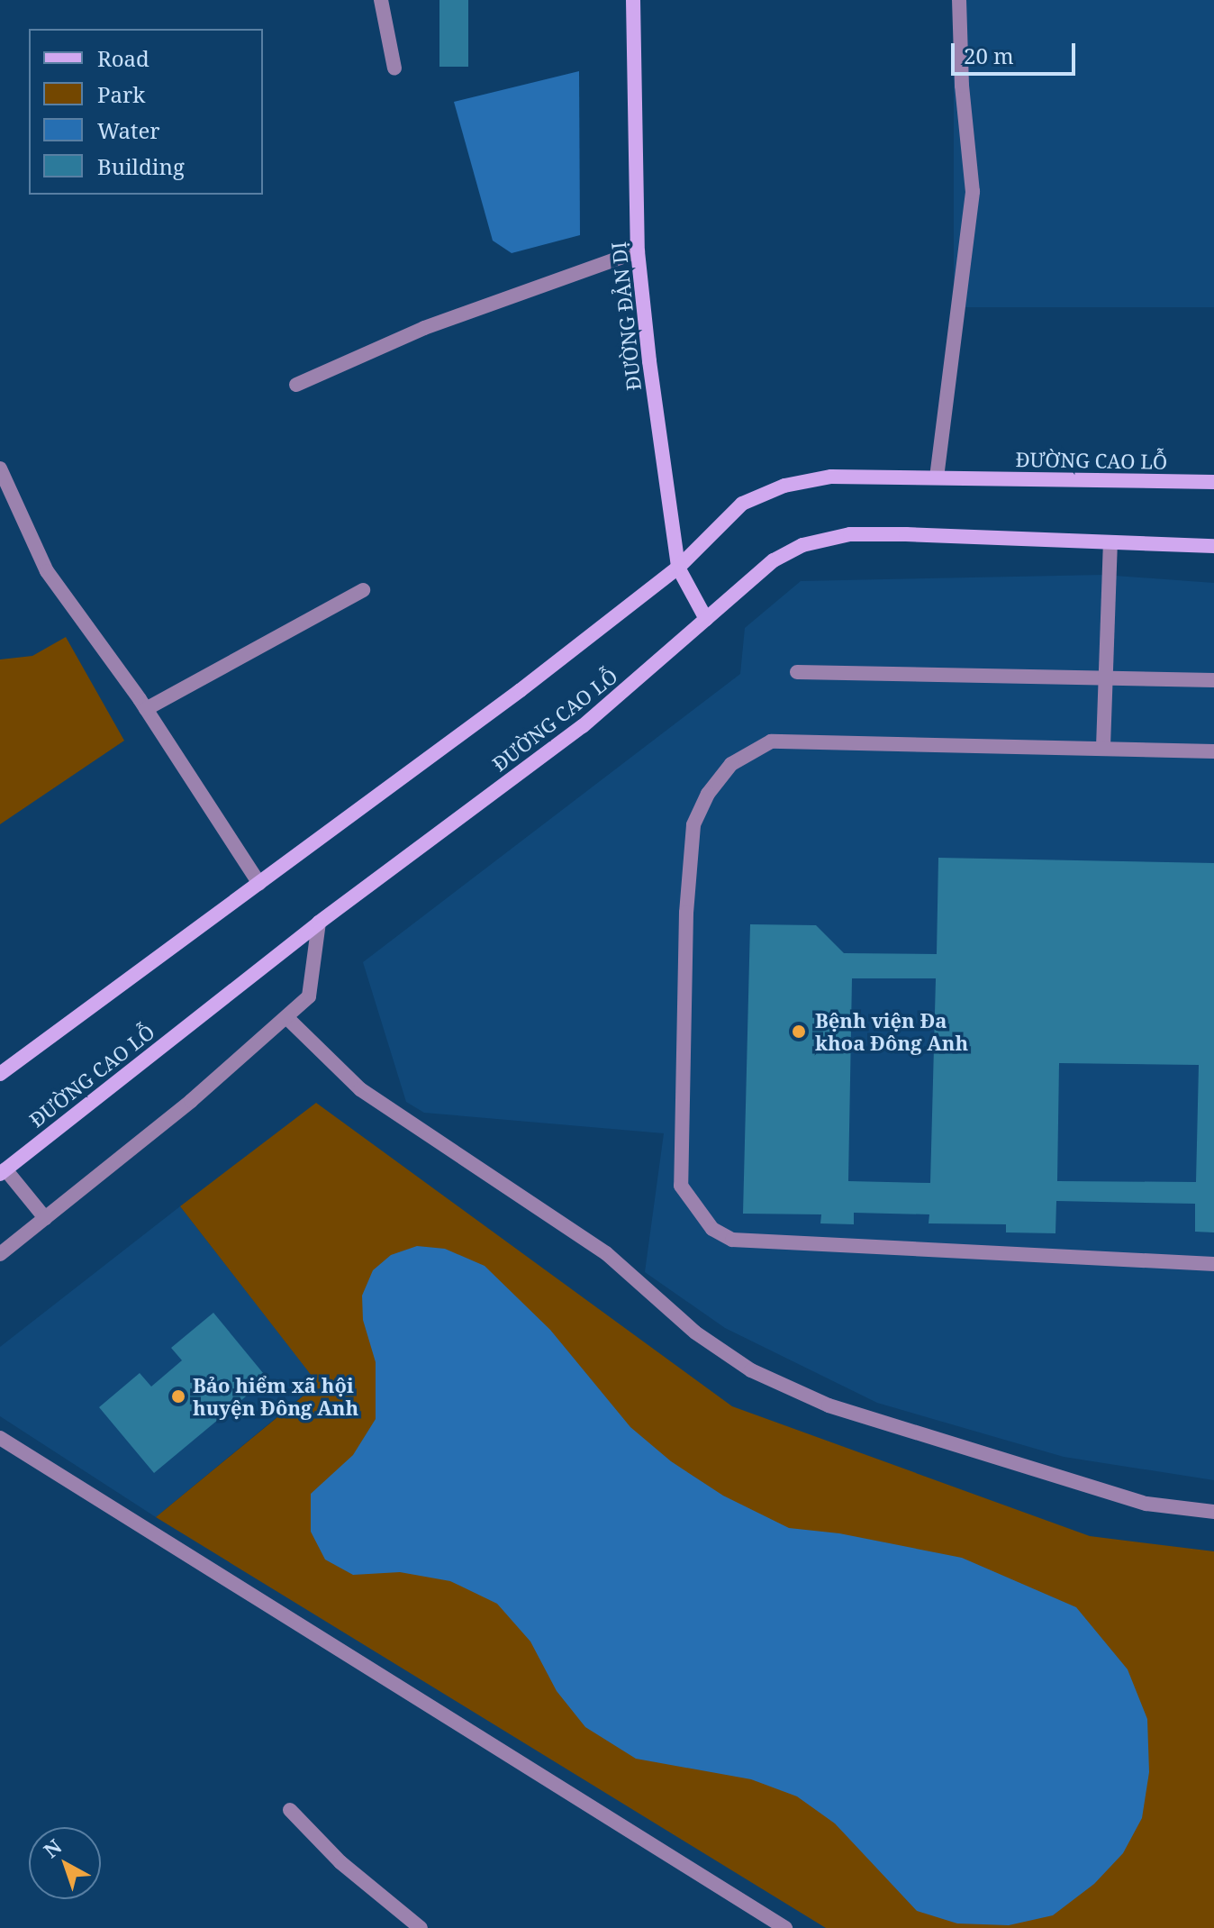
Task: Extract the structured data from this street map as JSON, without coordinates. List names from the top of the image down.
{
  "streets": {
    "main road": ["ĐƯỜNG ĐẢN DỊ", "ĐƯỜNG CAO LỖ"]
  },
  "crossings": [
    ["ĐƯỜNG ĐẢN DỊ", "ĐƯỜNG CAO LỖ"]
  ],
  "places": ["Bệnh viện Đa khoa Đông Anh", "Bảo hiểm xã hội huyện Đông Anh"],
  "legend": [
    "Road",
    "Park",
    "Water",
    "Building"
  ],
  "scale_bar": "20 m",
  "north": "top left"
}
